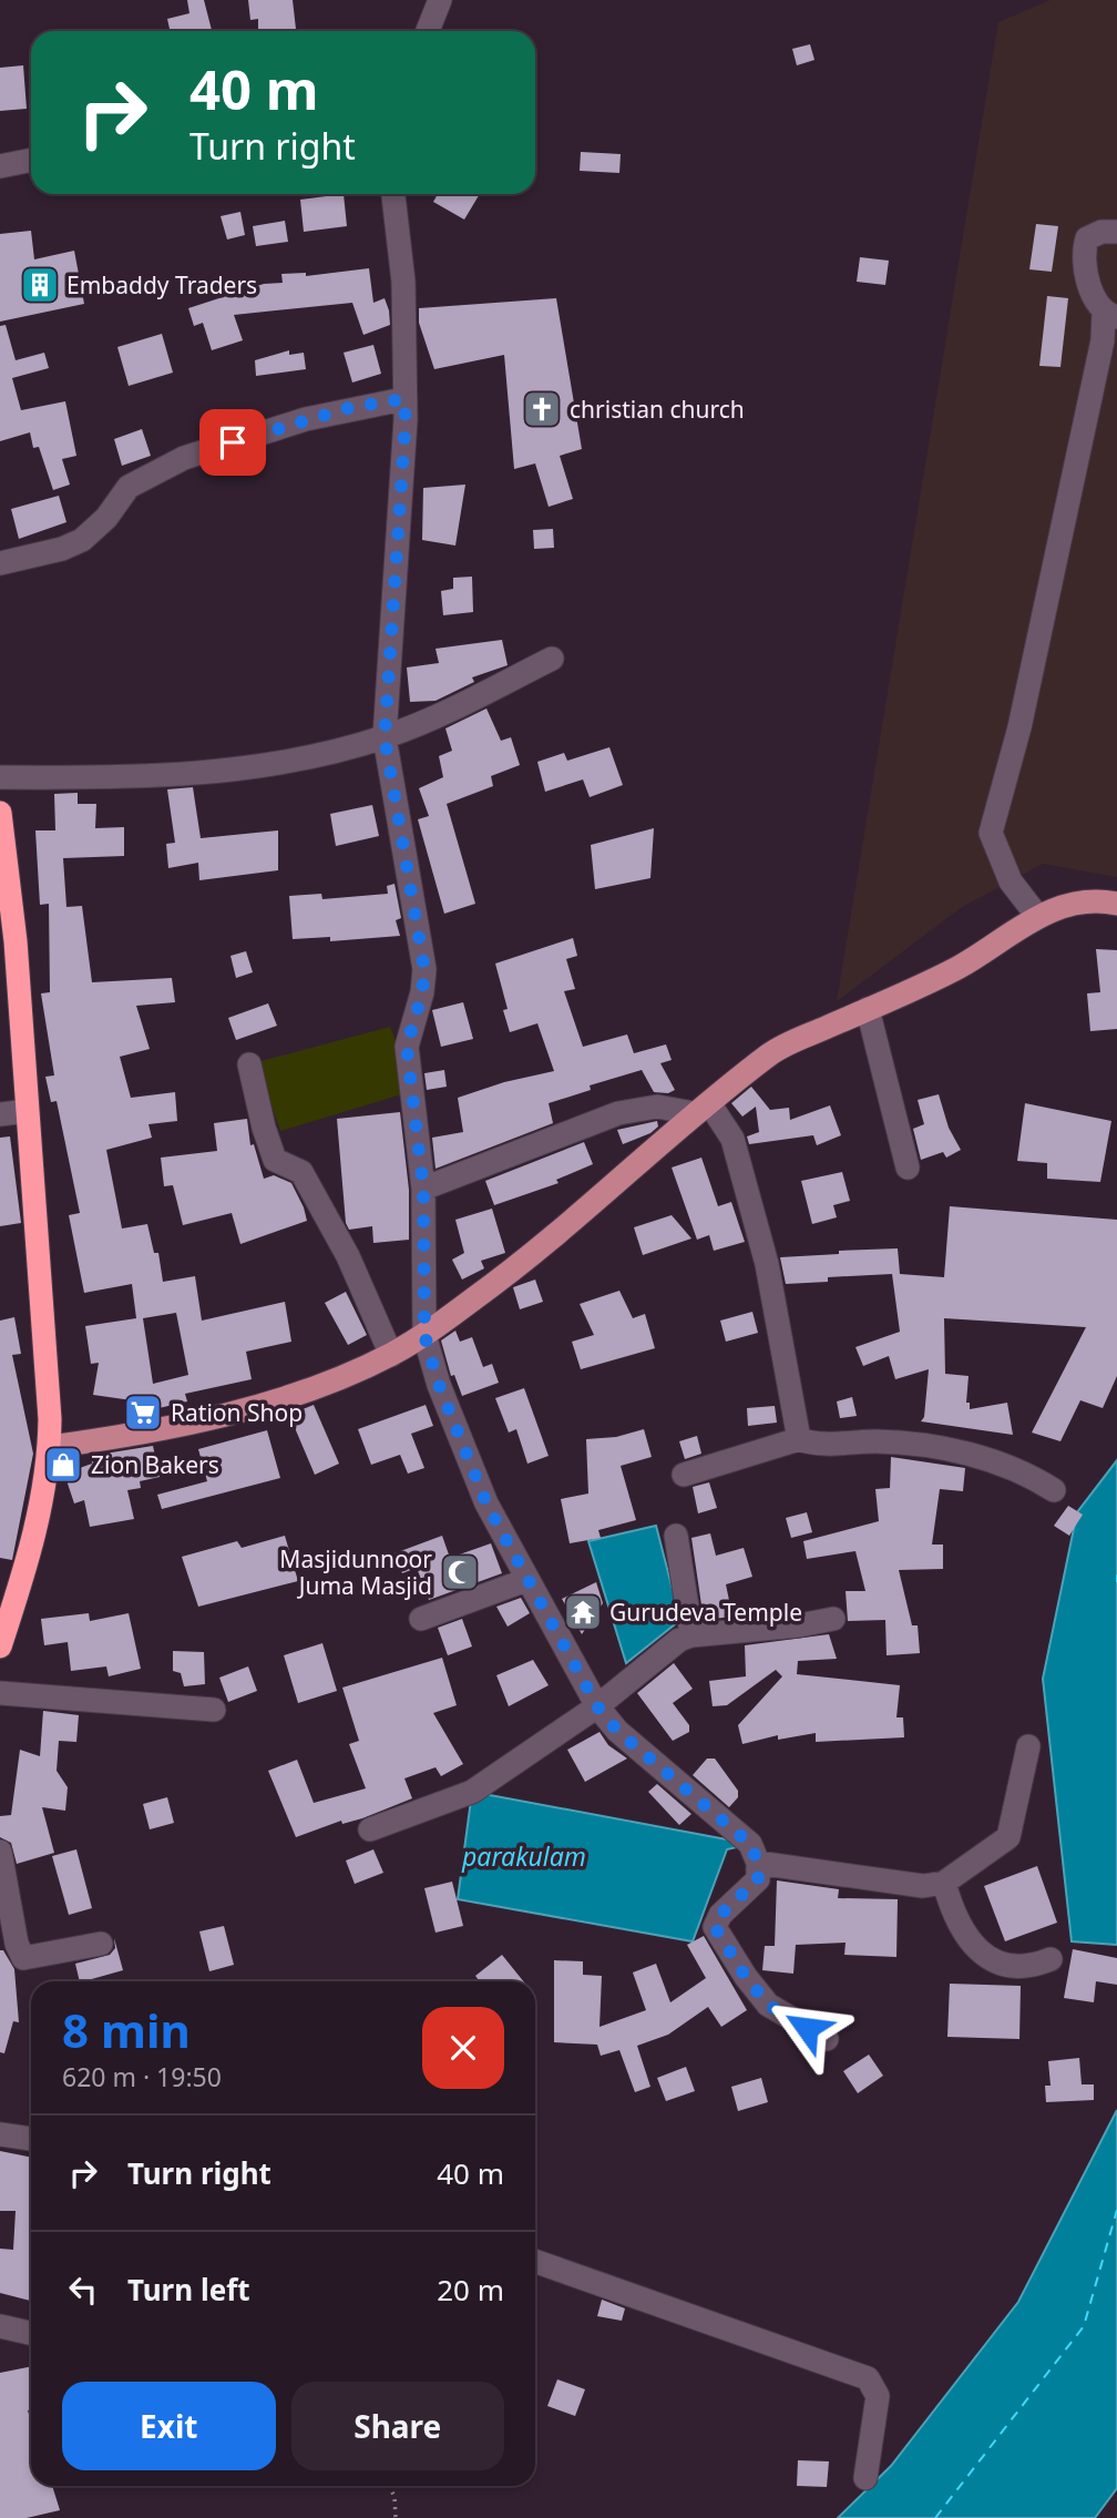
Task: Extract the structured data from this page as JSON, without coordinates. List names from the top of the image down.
{
  "water": ["parakulam"],
  "places": {
    "building": ["Embaddy Traders"],
    "church": ["christian church"],
    "supermarket": ["Ration Shop"],
    "shop": ["Zion Bakers"],
    "mosque": ["Masjidunnoor Juma Masjid"],
    "temple": ["Gurudeva Temple"]
  },
  "page": {
    "turn": ["40 m", "Turn right"],
    "heading": ["8 min", "620 m · 19:50"],
    "list": [
      {
        "name": "Turn right",
        "value": "40 m"
      },
      {
        "name": "Turn left",
        "value": "20 m"
      }
    ],
    "buttons": ["Exit", "Share"]
  }
}
